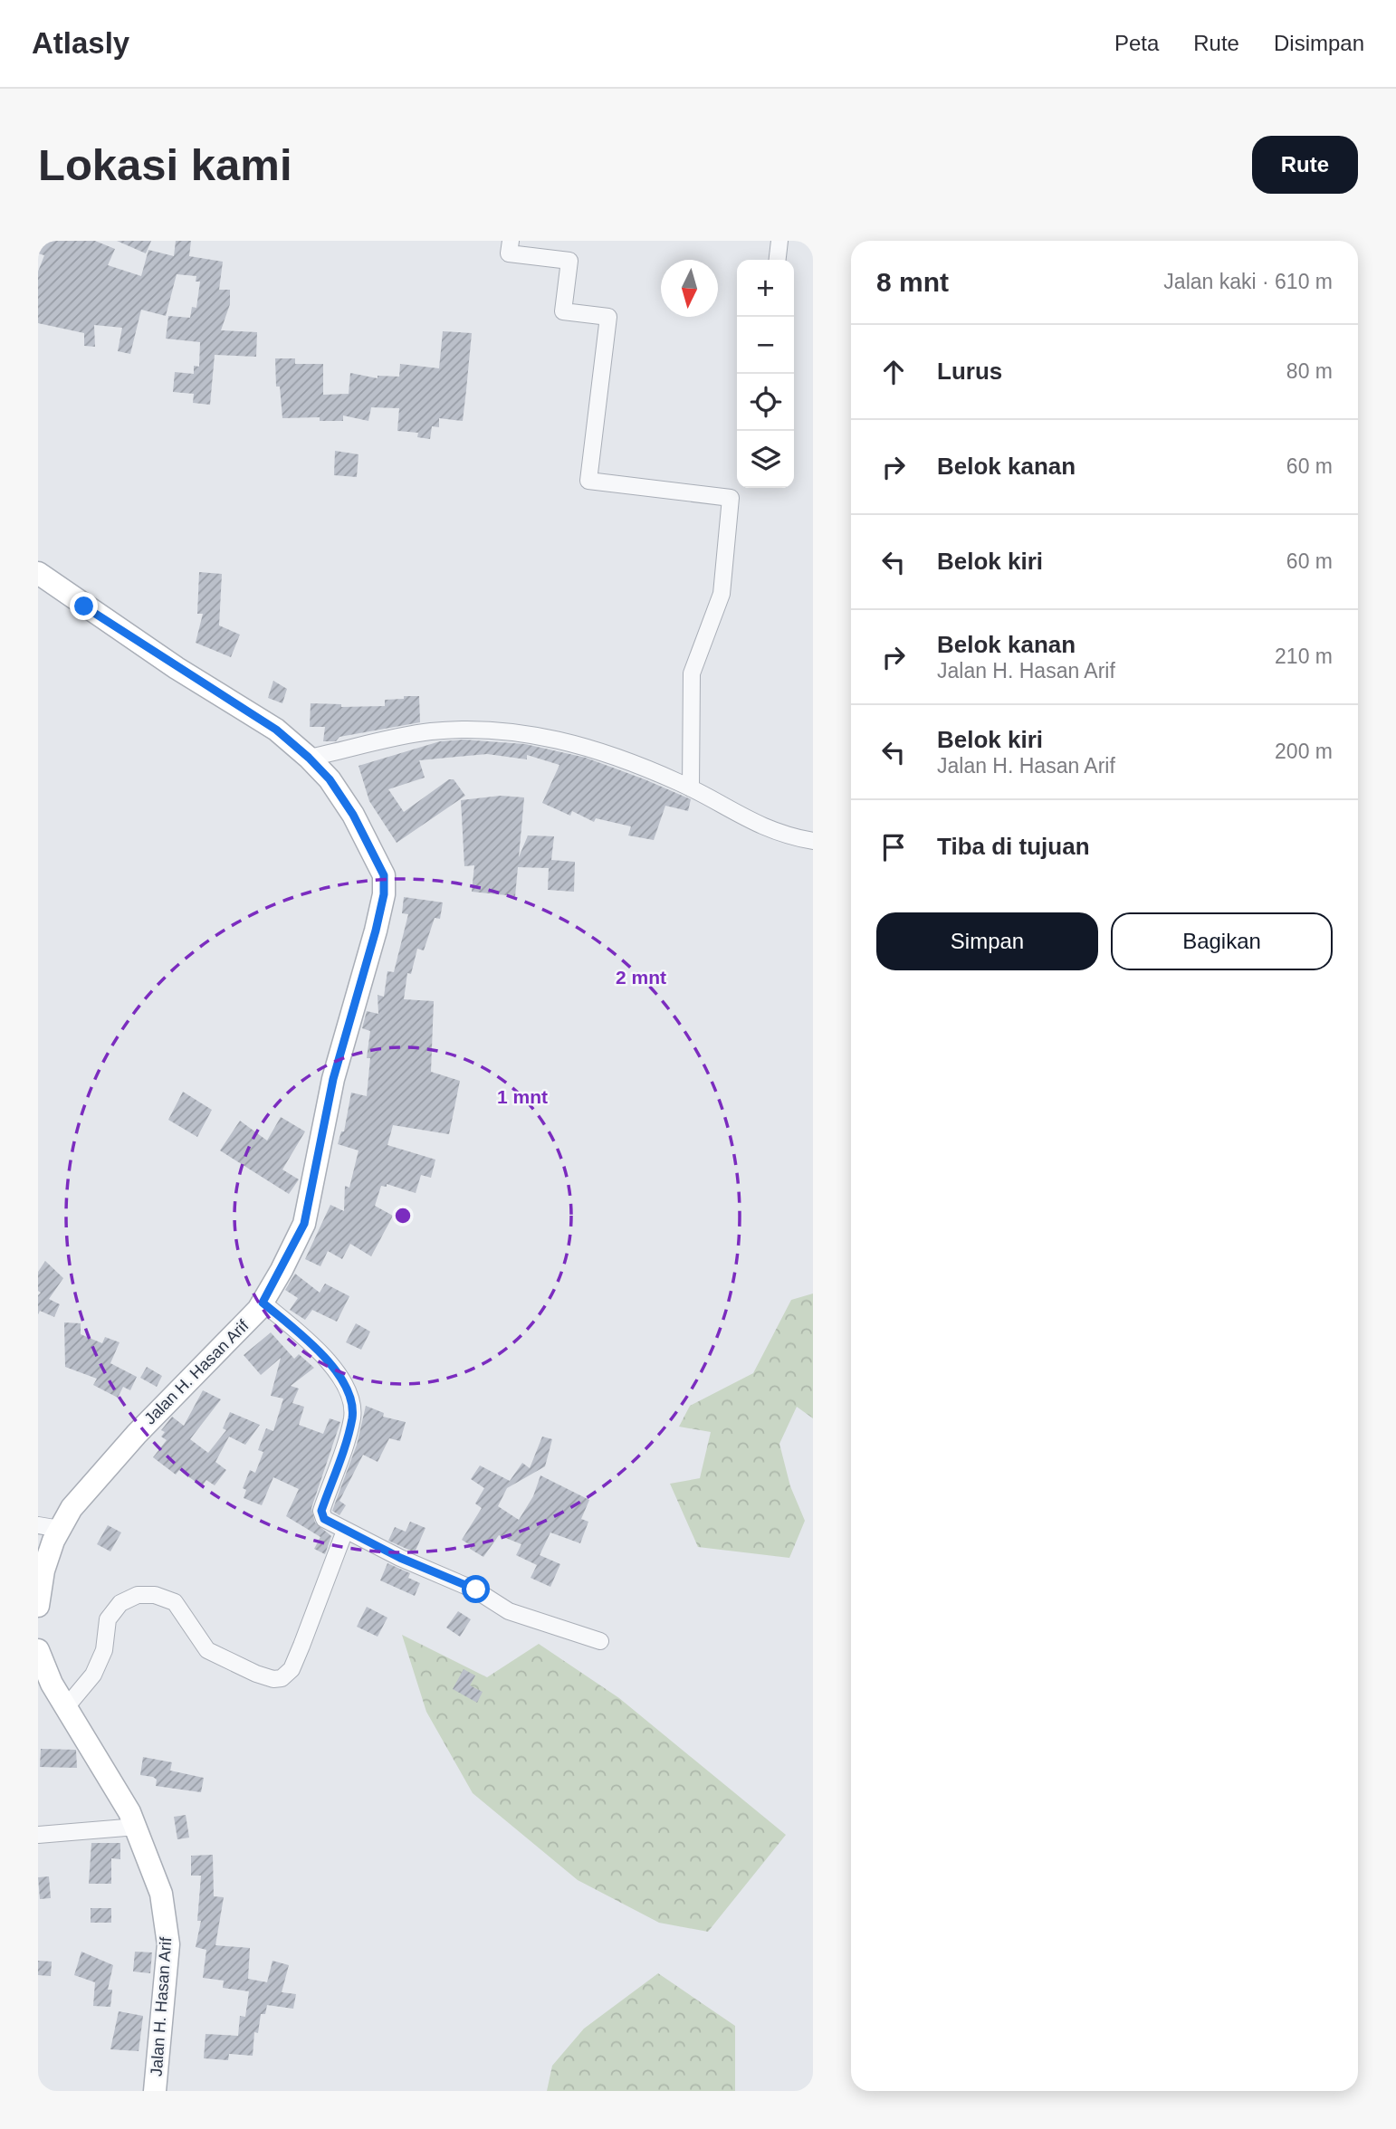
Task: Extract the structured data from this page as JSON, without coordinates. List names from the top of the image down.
{
  "streets": {
    "main road": ["Jalan H. Hasan Arif"]
  },
  "north": "bottom",
  "page": {
    "header": "Atlasly",
    "nav": ["Peta", "Rute", "Disimpan"],
    "buttons": [
      "Rute",
      ["Simpan", "Bagikan"]
    ],
    "title": "Lokasi kami",
    "heading": ["8 mnt", "Jalan kaki · 610 m"],
    "map_buttons": ["+", "−"],
    "list": [
      ["Lurus", "80 m"],
      ["Belok kanan", "60 m"],
      ["Belok kiri", "60 m"],
      ["Belok kanan", "Jalan H. Hasan Arif", "210 m"],
      ["Belok kiri", "Jalan H. Hasan Arif", "200 m"],
      "Tiba di tujuan"
    ]
  },
  "rings": ["2 mnt", "1 mnt"]
}
